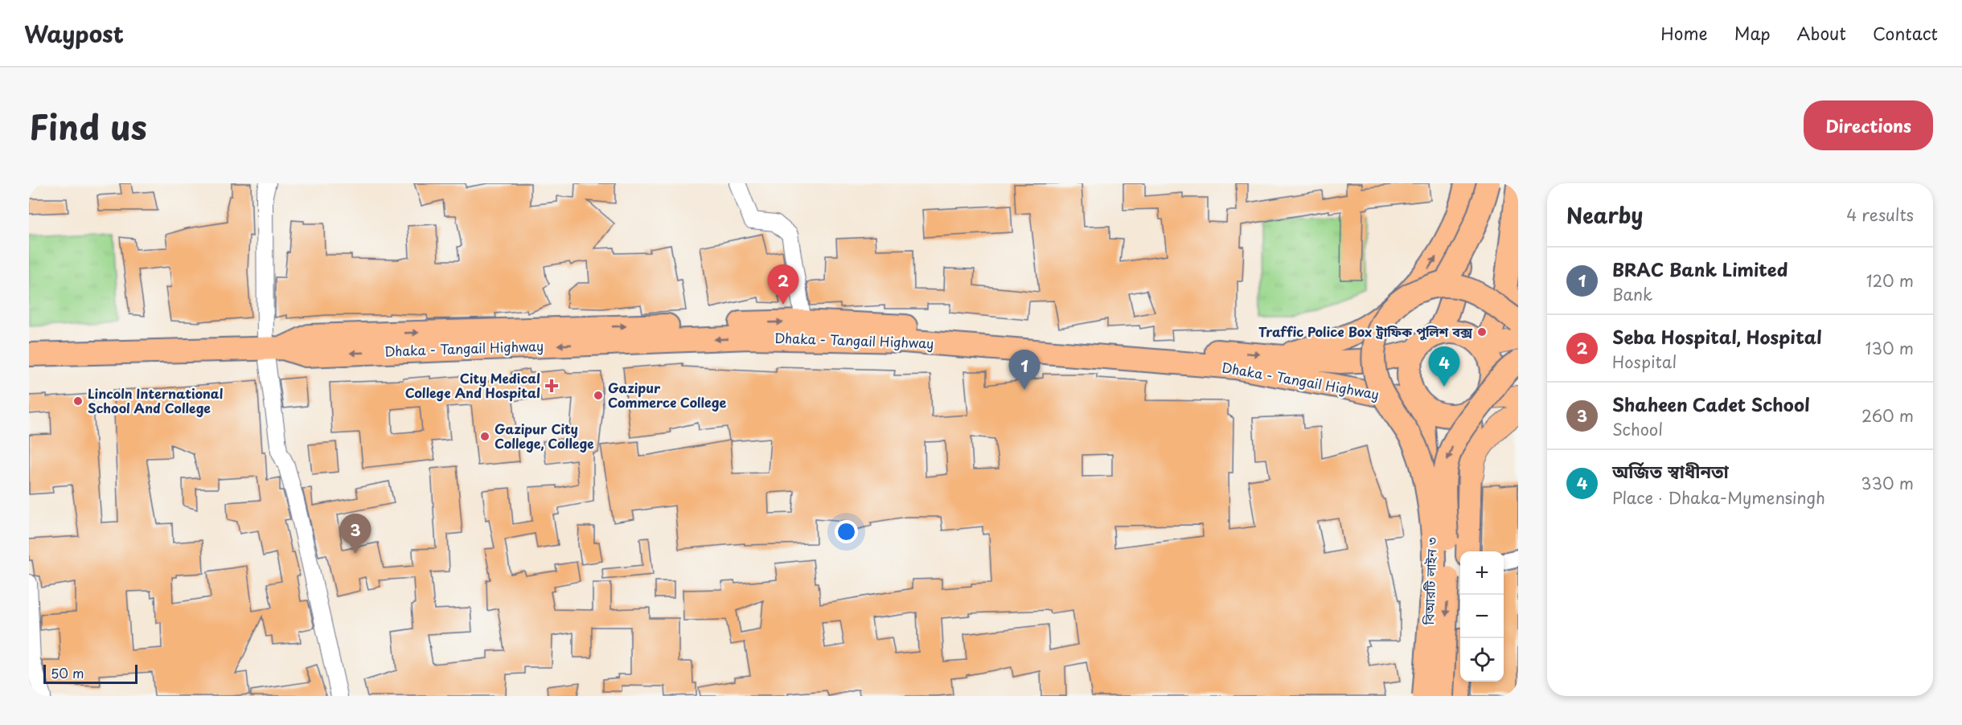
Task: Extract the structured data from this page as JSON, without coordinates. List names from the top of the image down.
{
  "streets": {
    "highway": ["Dhaka - Tangail Highway", "বিআরটি লাইন ৩"]
  },
  "places": {
    "other": [
      "Traffic Police Box ট্রাফিক পুলিশ বক্স",
      "Gazipur Commerce College",
      "Lincoln International School And College",
      "Gazipur City College, College"
    ],
    "health": ["City Medical College And Hospital"]
  },
  "scale_bar": "50 m",
  "page": {
    "header": "Waypost",
    "nav": [
      "Home",
      "Map",
      "About",
      "Contact"
    ],
    "title": "Find us",
    "buttons": "Directions",
    "heading": ["Nearby", "4 results"],
    "list": [
      {
        "mark": "1",
        "name": "BRAC Bank Limited",
        "note": "Bank",
        "value": "120 m"
      },
      {
        "mark": "2",
        "name": "Seba Hospital, Hospital",
        "note": "Hospital",
        "value": "130 m"
      },
      {
        "mark": "3",
        "name": "Shaheen Cadet School",
        "note": "School",
        "value": "260 m"
      },
      {
        "mark": "4",
        "name": "অর্জিত স্বাধীনতা",
        "note": "Place · Dhaka-Mymensingh",
        "value": "330 m"
      }
    ],
    "pins": [
      "2",
      "4",
      "1",
      "3"
    ],
    "map_buttons": ["+", "−"],
    "scale": "50 m"
  }
}
